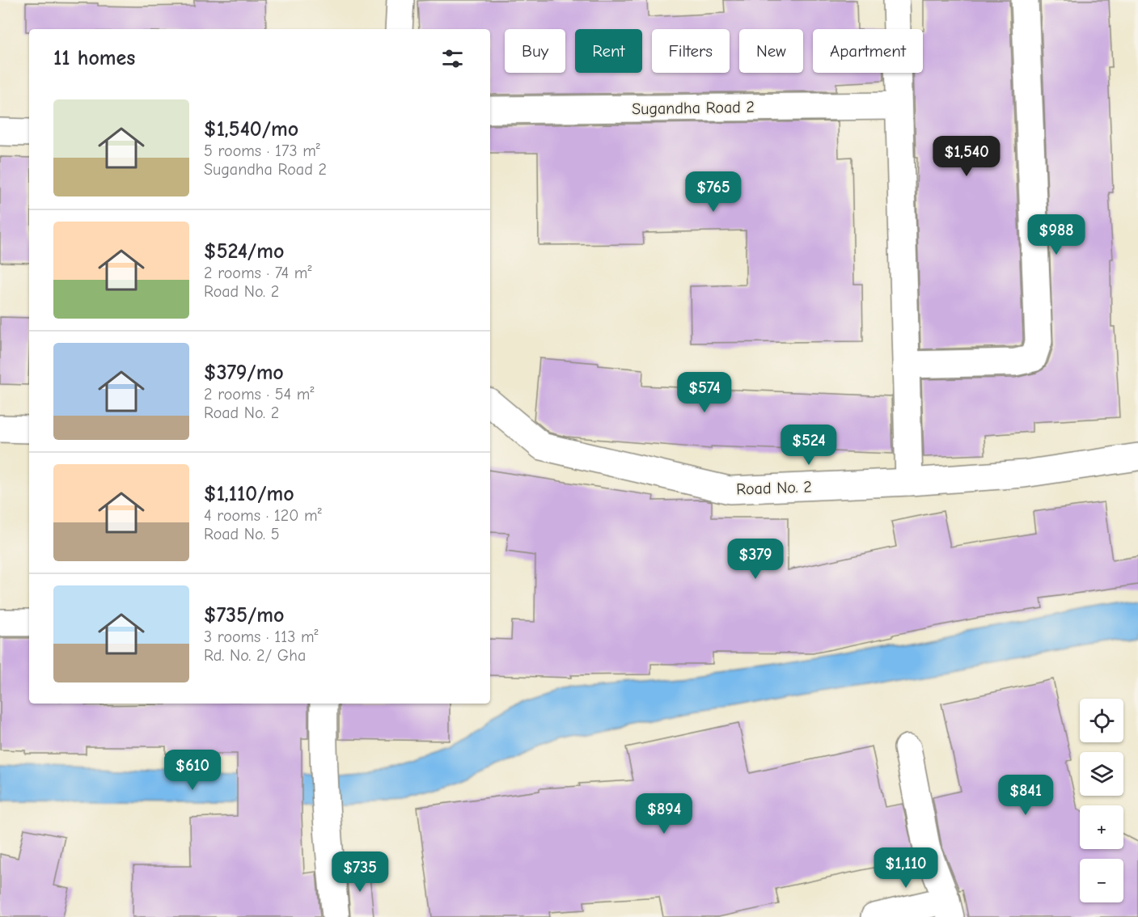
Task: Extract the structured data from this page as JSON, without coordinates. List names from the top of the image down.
{
  "streets": {
    "street": ["Sugandha Road 2", "Road No. 2"]
  },
  "page": {
    "chip": [
      "Buy",
      "Rent",
      "Filters",
      "New",
      "Apartment"
    ],
    "heading": "11 homes",
    "list": [
      {
        "name": "$1,540/mo",
        "note": "5 rooms · 173 m² · Sugandha Road 2"
      },
      {
        "name": "$524/mo",
        "note": "2 rooms · 74 m² · Road No. 2"
      },
      {
        "name": "$379/mo",
        "note": "2 rooms · 54 m² · Road No. 2"
      },
      {
        "name": "$1,110/mo",
        "note": "4 rooms · 120 m² · Road No. 5"
      },
      {
        "name": "$735/mo",
        "note": "3 rooms · 113 m² · Rd. No. 2/ Gha"
      }
    ],
    "price": [
      "$1,540",
      "$765",
      "$988",
      "$574",
      "$524",
      "$379",
      "$610",
      "$841",
      "$894",
      "$1,110",
      "$735"
    ],
    "map_buttons": ["+", "−"]
  }
}
